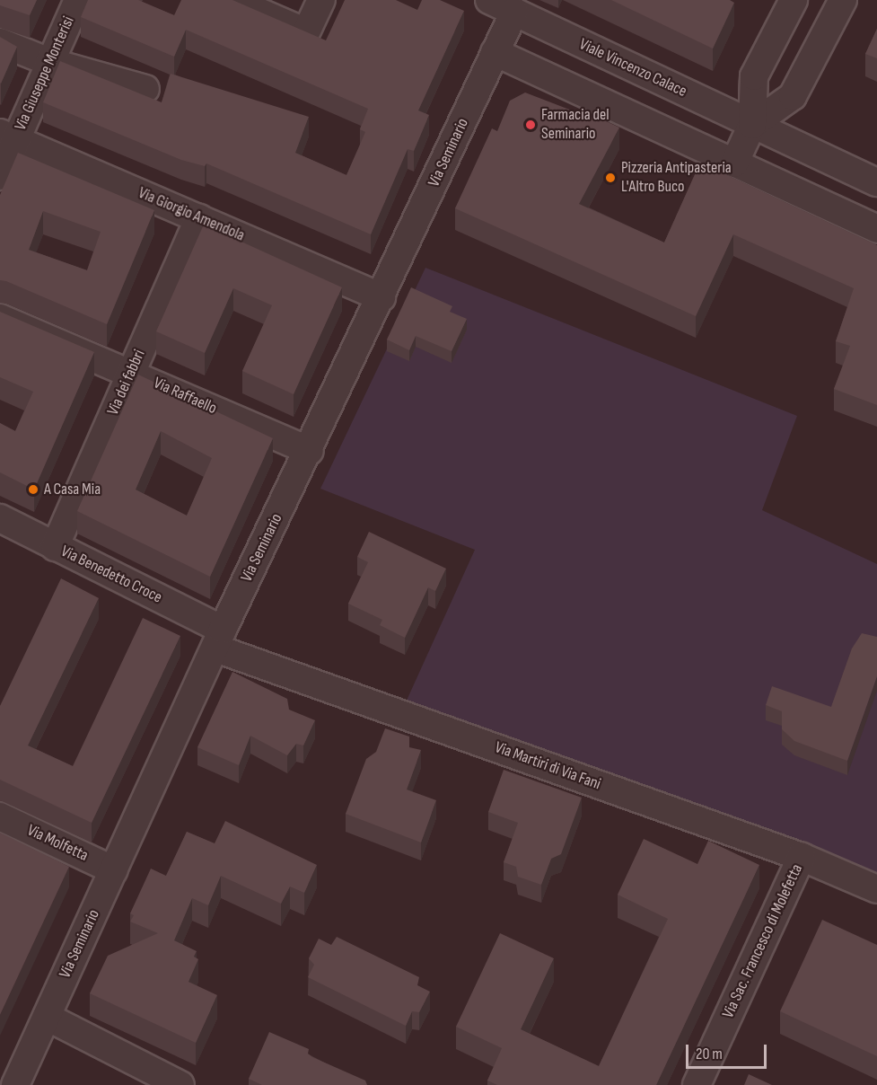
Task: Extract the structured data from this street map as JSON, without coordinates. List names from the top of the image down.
{
  "streets": {
    "street": [
      "Viale Vincenzo Calace",
      "Via Giuseppe Monterisi",
      "Via Seminario",
      "Via Giorgio Amendola",
      "Via dei fabbri",
      "Via Raffaello",
      "Via Benedetto Croce",
      "Via Martiri di Via Fani",
      "Via Molfetta",
      "Via Sac. Francesco di Molefetta"
    ]
  },
  "crossings": [
    ["Viale Vincenzo Calace", "Via Seminario"],
    ["Via Giuseppe Monterisi", "Via Giorgio Amendola"],
    ["Via Seminario", "Via Giorgio Amendola"],
    ["Via Seminario", "Via Raffaello"],
    ["Via Seminario", "Via Benedetto Croce"],
    ["Via Seminario", "Via Martiri di Via Fani"],
    ["Via Seminario", "Via Molfetta"],
    ["Via Giorgio Amendola", "Via dei fabbri"],
    ["Via dei fabbri", "Via Raffaello"],
    ["Via dei fabbri", "Via Benedetto Croce"],
    ["Via Benedetto Croce", "Via Martiri di Via Fani"],
    ["Via Martiri di Via Fani", "Via Sac. Francesco di Molefetta"]
  ],
  "places": ["Farmacia del Seminario", "Pizzeria Antipasteria L'Altro Buco", "A Casa Mia"],
  "scale_bar": "20 m"
}
